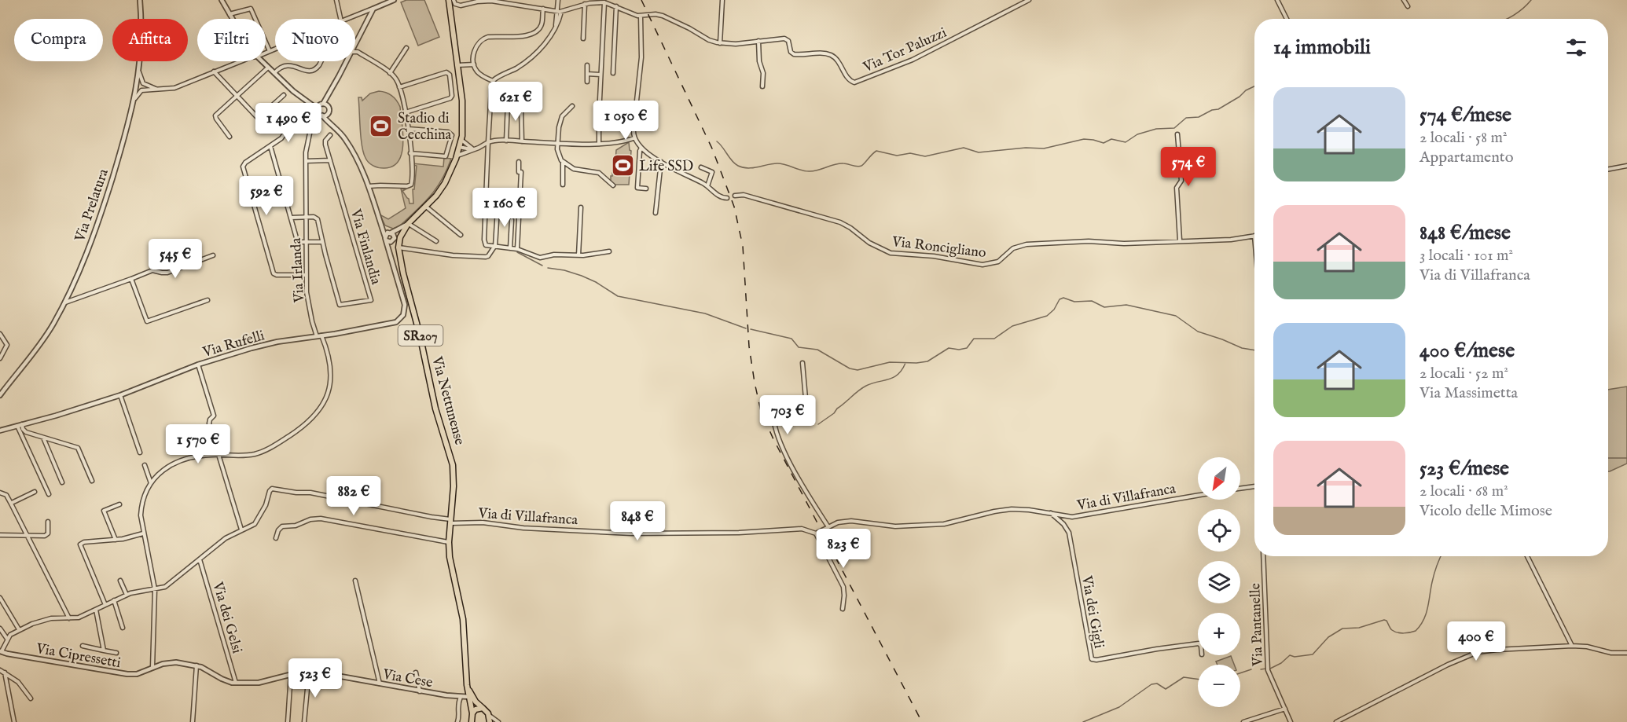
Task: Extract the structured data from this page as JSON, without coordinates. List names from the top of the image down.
{
  "streets": {
    "main road": ["SR207", "Via Nettunense"],
    "street": [
      "Via Tor Paluzzi",
      "Via Prelatura",
      "Via Finlandia",
      "Via Roncigliano",
      "Via Irlanda",
      "Via Rufelli",
      "Via di Villafranca",
      "Via dei Gigli",
      "Via dei Gelsi",
      "Via Pantanelle",
      "Via Cipressetti",
      "Via Cese"
    ]
  },
  "crossings": [
    ["Via Tor Paluzzi", "Via Nettunense"],
    ["Via Finlandia", "Via Irlanda"],
    ["Via Irlanda", "Via Rufelli"],
    ["Via Nettunense", "Via di Villafranca"],
    ["Via Nettunense", "Via Cese"],
    ["Via di Villafranca", "Via dei Gigli"],
    ["Via dei Gelsi", "Via Cese"],
    ["Via Cipressetti", "Via Cese"]
  ],
  "places": {
    "sports": ["Stadio di Cecchina", "Life SSD"]
  },
  "north": "bottom left",
  "page": {
    "chip": [
      "Compra",
      "Affitta",
      "Filtri",
      "Nuovo"
    ],
    "heading": "14 immobili",
    "list": [
      {
        "name": "574 €/mese",
        "note": "2 locali · 58 m² · Appartamento"
      },
      {
        "name": "848 €/mese",
        "note": "3 locali · 101 m² · Via di Villafranca"
      },
      {
        "name": "400 €/mese",
        "note": "2 locali · 52 m² · Via Massimetta"
      },
      {
        "name": "523 €/mese",
        "note": "2 locali · 68 m² · Vicolo delle Mimose"
      }
    ],
    "price": [
      "621 €",
      "1 050 €",
      "1 490 €",
      "574 €",
      "592 €",
      "1 160 €",
      "545 €",
      "703 €",
      "1 570 €",
      "882 €",
      "848 €",
      "823 €",
      "400 €",
      "523 €"
    ],
    "map_buttons": ["+", "−"]
  }
}
